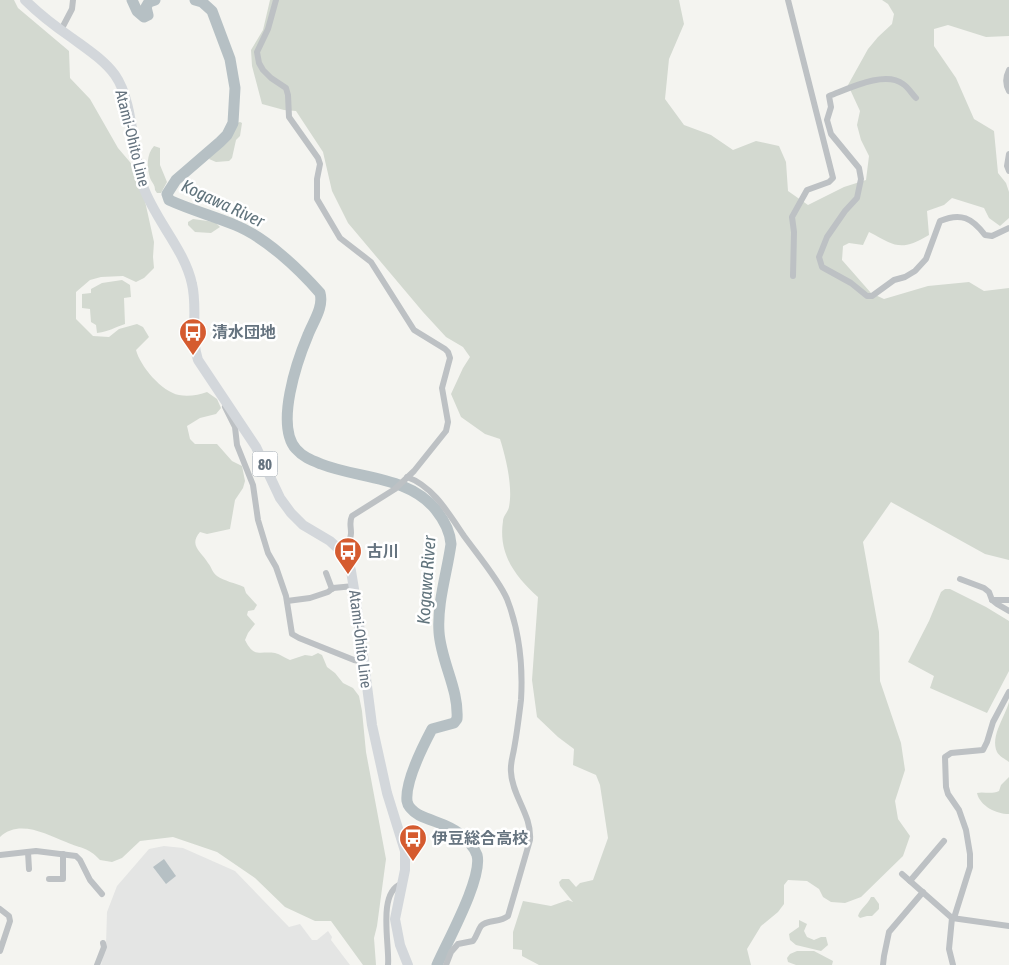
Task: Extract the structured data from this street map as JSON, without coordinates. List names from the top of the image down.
{
  "streets": {
    "main road": ["Atami-Ohito Line", "80"]
  },
  "water": ["Kogawa River"],
  "places": {
    "bus stop": ["清水団地", "古川", "伊豆総合高校"]
  }
}
